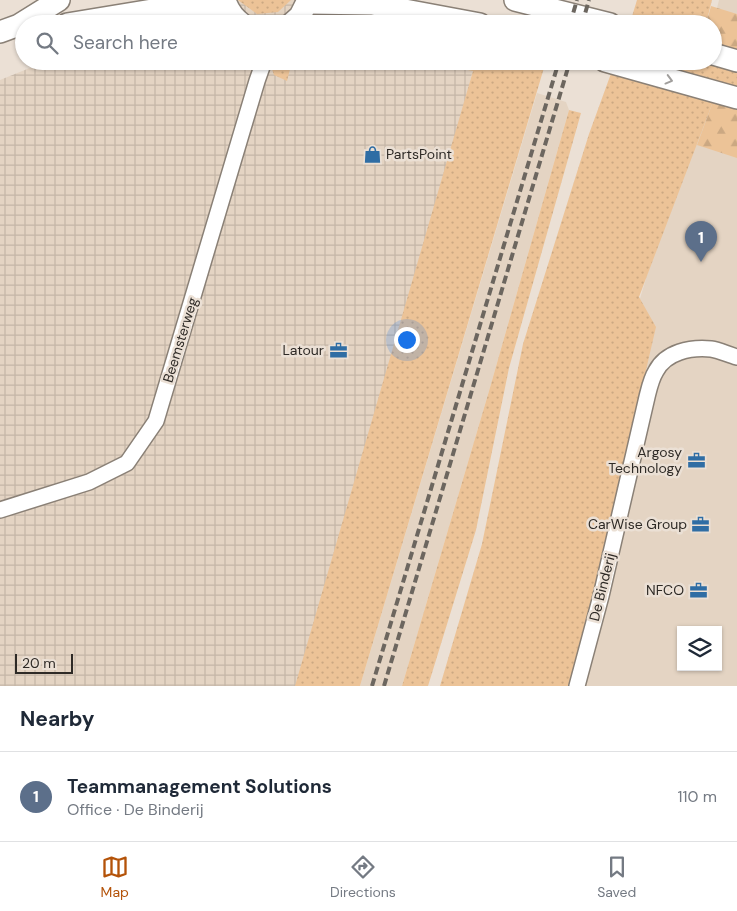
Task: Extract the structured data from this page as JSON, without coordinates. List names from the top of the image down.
{
  "streets": {
    "street": ["Beemsterweg", "De Binderij"]
  },
  "places": {
    "shop": ["PartsPoint"],
    "office": [
      "Latour",
      "Argosy Technology",
      "CarWise Group",
      "NFCO"
    ]
  },
  "scale_bar": "20 m",
  "page": {
    "search": "Search here",
    "pins": "1",
    "scale": "20 m",
    "heading": "Nearby",
    "list": [
      {
        "mark": "1",
        "name": "Teammanagement Solutions",
        "note": "Office · De Binderij",
        "value": "110 m"
      }
    ],
    "nav": ["Map", "Directions", "Saved"]
  }
}
